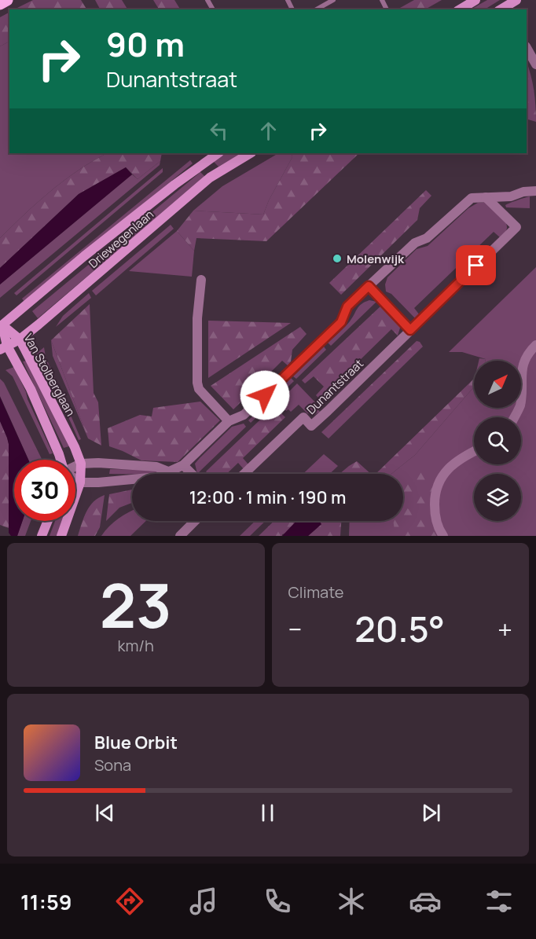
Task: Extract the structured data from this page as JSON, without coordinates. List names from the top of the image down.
{
  "streets": {
    "street": ["Driewegenlaan", "Van Stolberglaan", "Dunantstraat"]
  },
  "crossings": [
    ["Driewegenlaan", "Van Stolberglaan"]
  ],
  "places": ["Molenwijk"],
  "north": "top right",
  "page": {
    "turn": ["90 m", "Dunantstraat"],
    "limit": "30",
    "trip": "12:00 · 1 min · 190 m",
    "tile": [
      ["23", "km/h"],
      "Climate"
    ],
    "heat": ["−", "20.5°", "+"],
    "song": ["Blue Orbit", "Sona"],
    "tabs": "11:59"
  }
}
